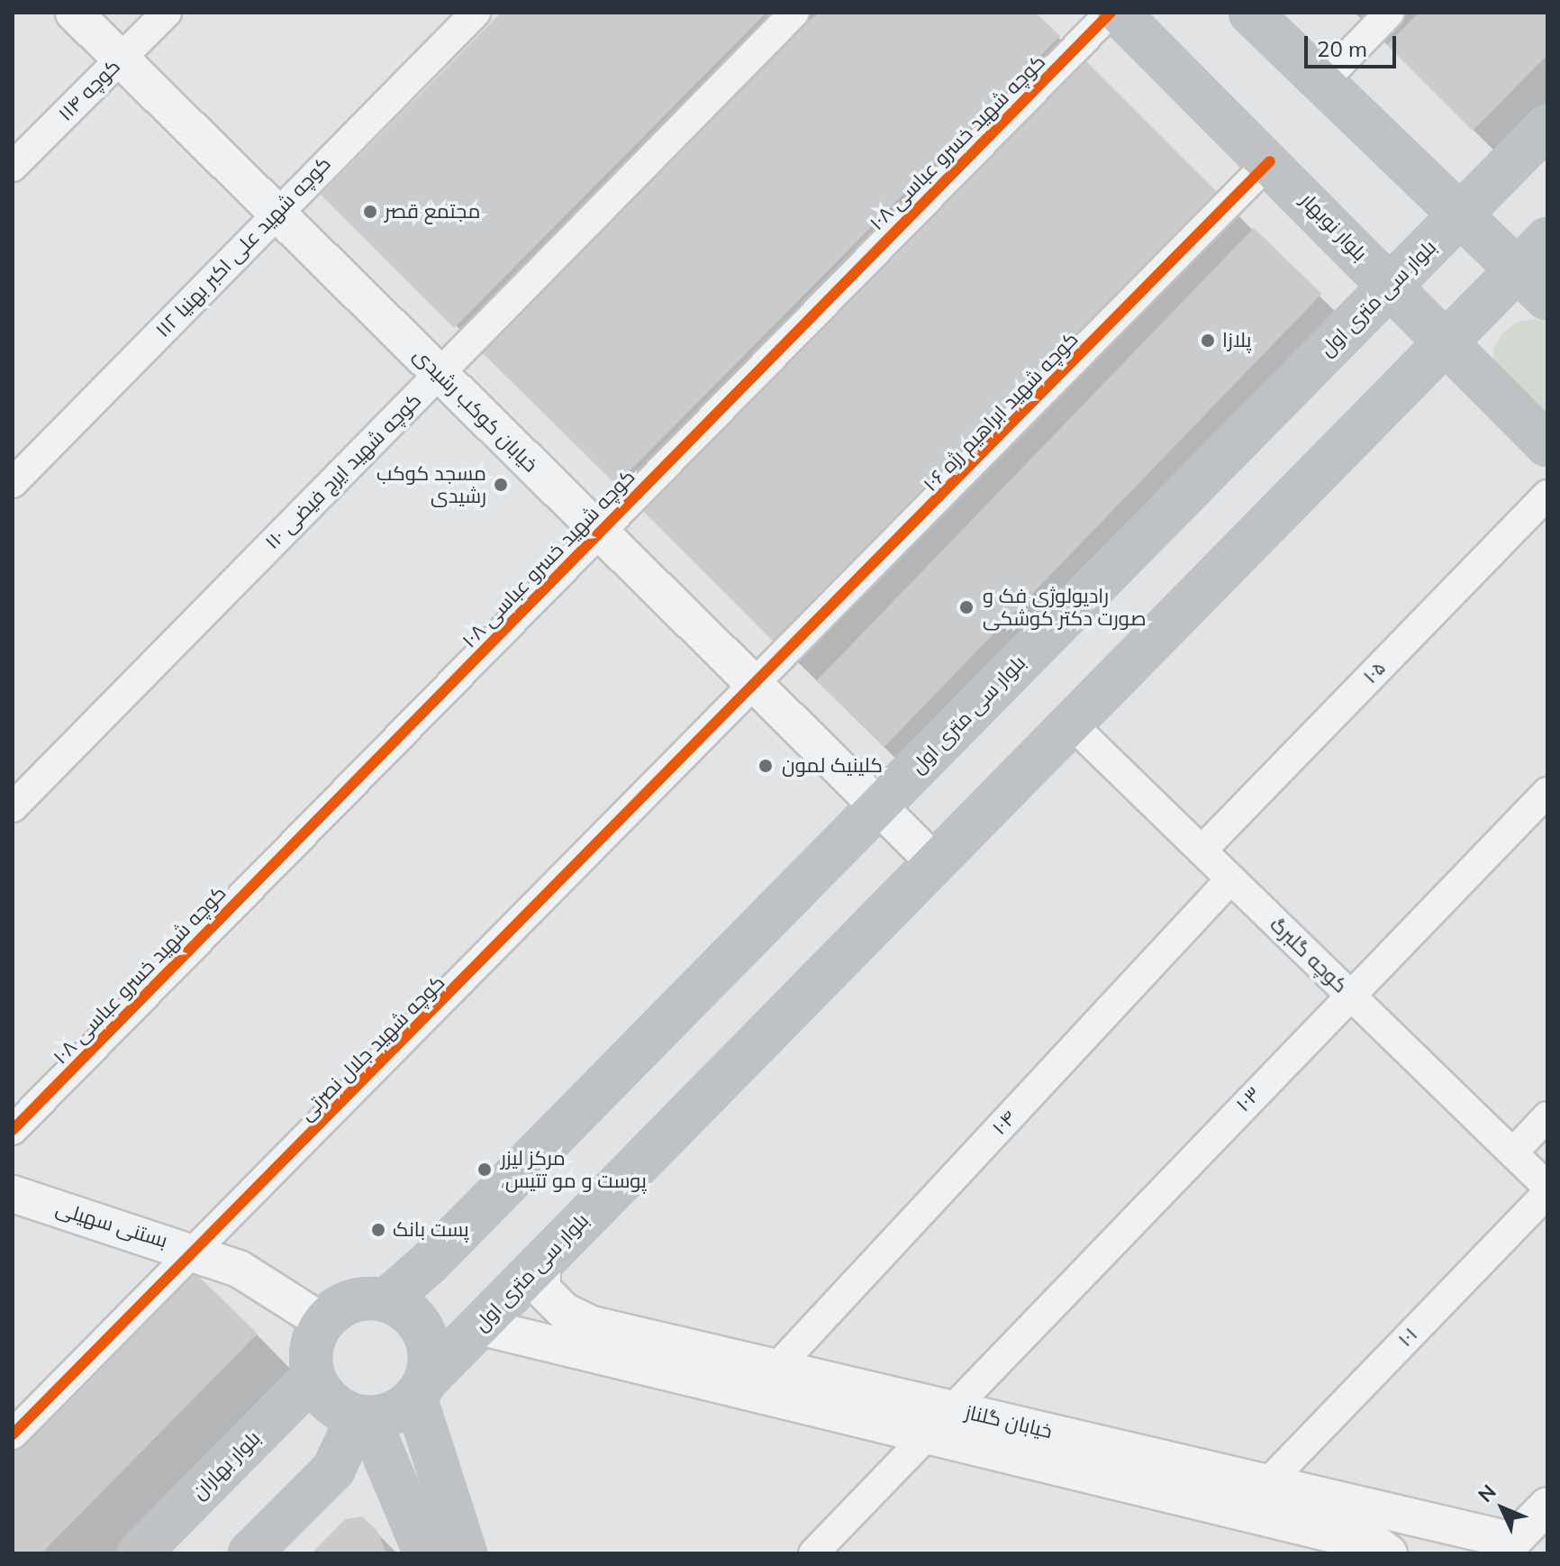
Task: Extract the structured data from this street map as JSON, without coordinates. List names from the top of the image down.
{
  "streets": {
    "main road": ["بلوار نوبهار", "بلوار سی متری اول", "بلوار بهاران"],
    "street": [
      "کوچه ۱۱۴",
      "کوچه شهید خسرو عباسی ۱۰۸",
      "کوچه شهید علی اکبر بهنیا ۱۱۲",
      "خیابان کوکب رشیدی",
      "کوچه شهید ابراهیم رژه ۱۰۶",
      "کوچه شهید ایرج فیضی ۱۱۰",
      "۱۰۵",
      "کوچه گلبرگ",
      "کوچه شهید جلال نصرتی",
      "۱۰۳",
      "۱۰۴",
      "بستنی سهیلی",
      "۱۰۱",
      "خیابان گلناز"
    ]
  },
  "crossings": [
    ["کوچه ۱۱۴", "خیابان کوکب رشیدی"],
    ["کوچه شهید خسرو عباسی ۱۰۸", "خیابان کوکب رشیدی"],
    ["بلوار نوبهار", "بلوار سی متری اول"],
    ["بلوار نوبهار", "کوچه شهید ابراهیم رژه ۱۰۶"],
    ["کوچه شهید علی اکبر بهنیا ۱۱۲", "خیابان کوکب رشیدی"],
    ["بلوار سی متری اول", "خیابان کوکب رشیدی"],
    ["بلوار سی متری اول", "کوچه گلبرگ"],
    ["بلوار سی متری اول", "بستنی سهیلی"],
    ["بلوار سی متری اول", "خیابان گلناز"],
    ["بلوار سی متری اول", "بلوار بهاران"],
    ["خیابان کوکب رشیدی", "کوچه شهید ابراهیم رژه ۱۰۶"],
    ["خیابان کوکب رشیدی", "کوچه شهید ایرج فیضی ۱۱۰"],
    ["خیابان کوکب رشیدی", "کوچه شهید جلال نصرتی"],
    ["کوچه شهید ابراهیم رژه ۱۰۶", "کوچه شهید جلال نصرتی"],
    ["۱۰۵", "کوچه گلبرگ"],
    ["کوچه گلبرگ", "۱۰۳"],
    ["کوچه گلبرگ", "۱۰۴"],
    ["کوچه شهید جلال نصرتی", "بستنی سهیلی"],
    ["۱۰۳", "خیابان گلناز"],
    ["۱۰۴", "خیابان گلناز"],
    ["بستنی سهیلی", "بلوار بهاران"],
    ["۱۰۱", "خیابان گلناز"]
  ],
  "places": [
    "مجتمع قصر",
    "پلازا",
    "مسجد کوکب رشیدی",
    "رادیولوژی فک و صورت دکتر کوشکی",
    "کلینیک لمون",
    "مرکز لیزر ،پوست و مو تتیس",
    "پست بانک"
  ],
  "scale_bar": "20 m",
  "north": "top left"
}
